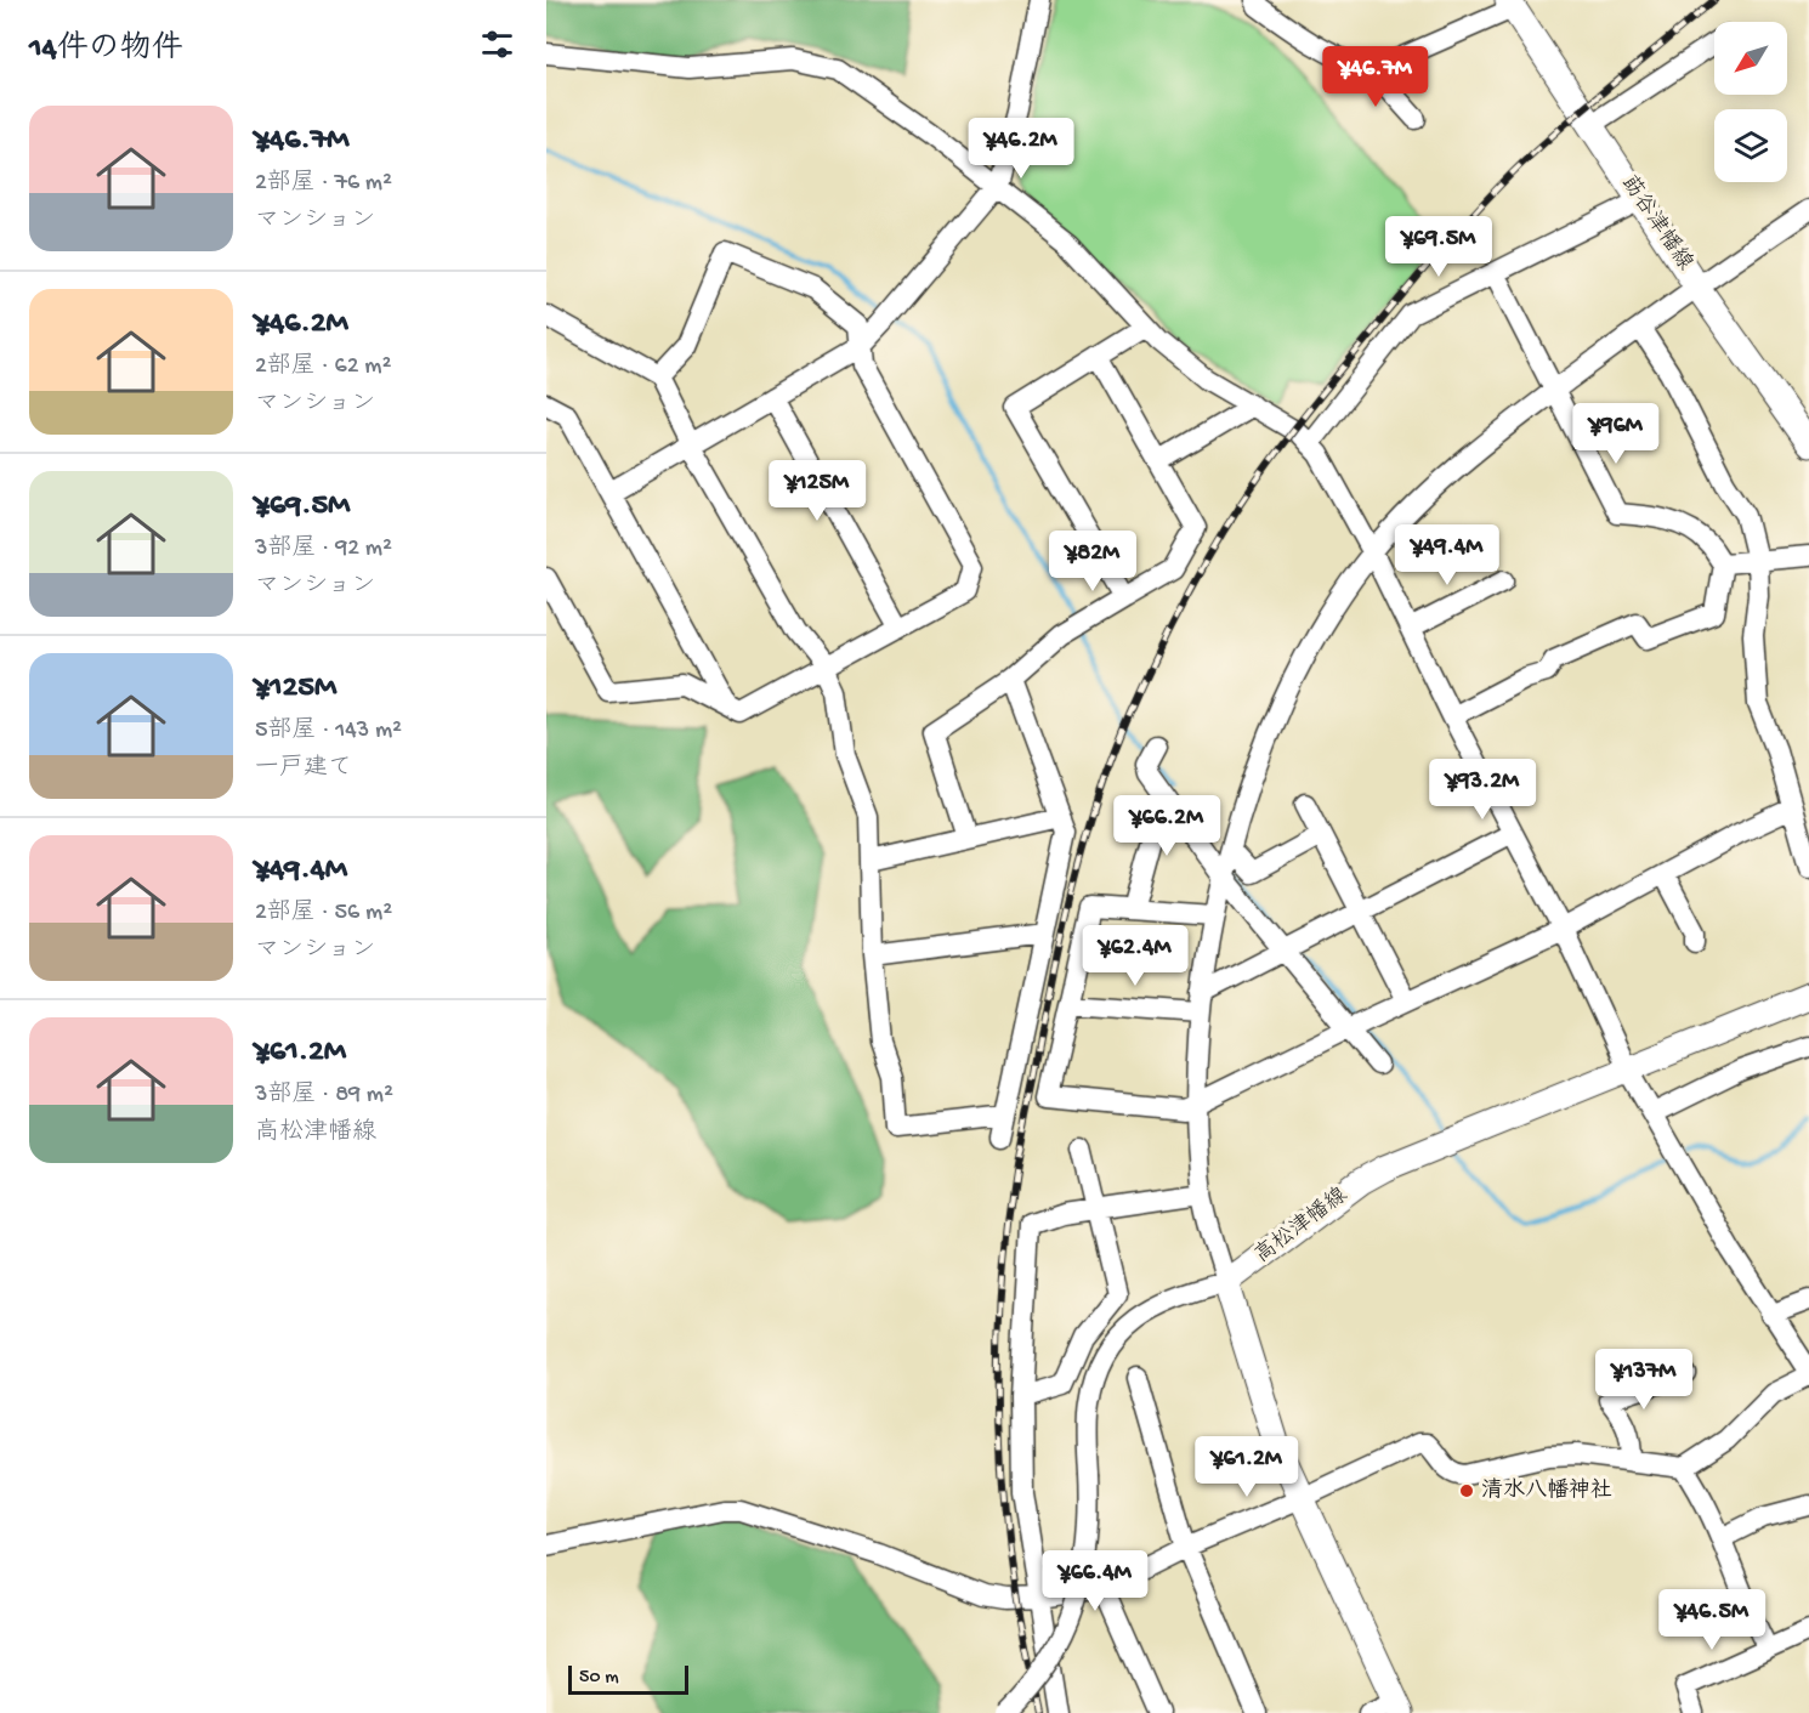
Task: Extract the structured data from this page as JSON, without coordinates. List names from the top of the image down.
{
  "streets": {
    "main road": ["莇谷津幡線", "高松津幡線"]
  },
  "places": ["清水八幡神社"],
  "scale_bar": "50 m",
  "north": "bottom left",
  "page": {
    "heading": "14件の物件",
    "price": [
      "¥46.7M",
      "¥46.2M",
      "¥69.5M",
      "¥96M",
      "¥125M",
      "¥49.4M",
      "¥82M",
      "¥93.2M",
      "¥66.2M",
      "¥62.4M",
      "¥137M",
      "¥61.2M",
      "¥66.4M",
      "¥46.5M"
    ],
    "list": [
      {
        "name": "¥46.7M",
        "note": "2部屋 · 76 m² · マンション"
      },
      {
        "name": "¥46.2M",
        "note": "2部屋 · 62 m² · マンション"
      },
      {
        "name": "¥69.5M",
        "note": "3部屋 · 92 m² · マンション"
      },
      {
        "name": "¥125M",
        "note": "5部屋 · 143 m² · 一戸建て"
      },
      {
        "name": "¥49.4M",
        "note": "2部屋 · 56 m² · マンション"
      },
      {
        "name": "¥61.2M",
        "note": "3部屋 · 89 m² · 高松津幡線"
      }
    ],
    "scale": "50 m"
  }
}
